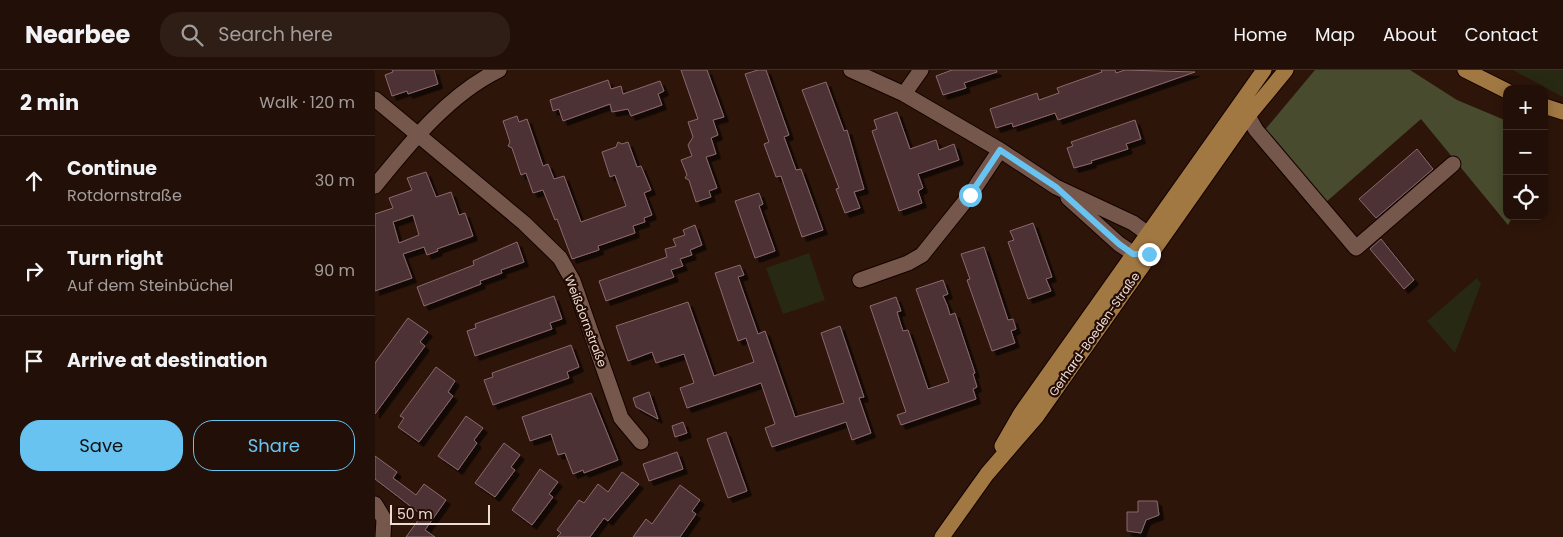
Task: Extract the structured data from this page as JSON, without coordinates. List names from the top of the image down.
{
  "streets": {
    "main road": ["Gerhard-Boeden-Straße"],
    "street": ["Weißdornstraße"]
  },
  "scale_bar": "50 m",
  "page": {
    "header": "Nearbee",
    "search": "Search here",
    "nav": [
      "Home",
      "Map",
      "About",
      "Contact"
    ],
    "heading": ["2 min", "Walk · 120 m"],
    "map_buttons": ["+", "−"],
    "list": [
      ["Continue", "Rotdornstraße", "30 m"],
      ["Turn right", "Auf dem Steinbüchel", "90 m"],
      "Arrive at destination"
    ],
    "buttons": ["Save", "Share"],
    "scale": "50 m"
  }
}
